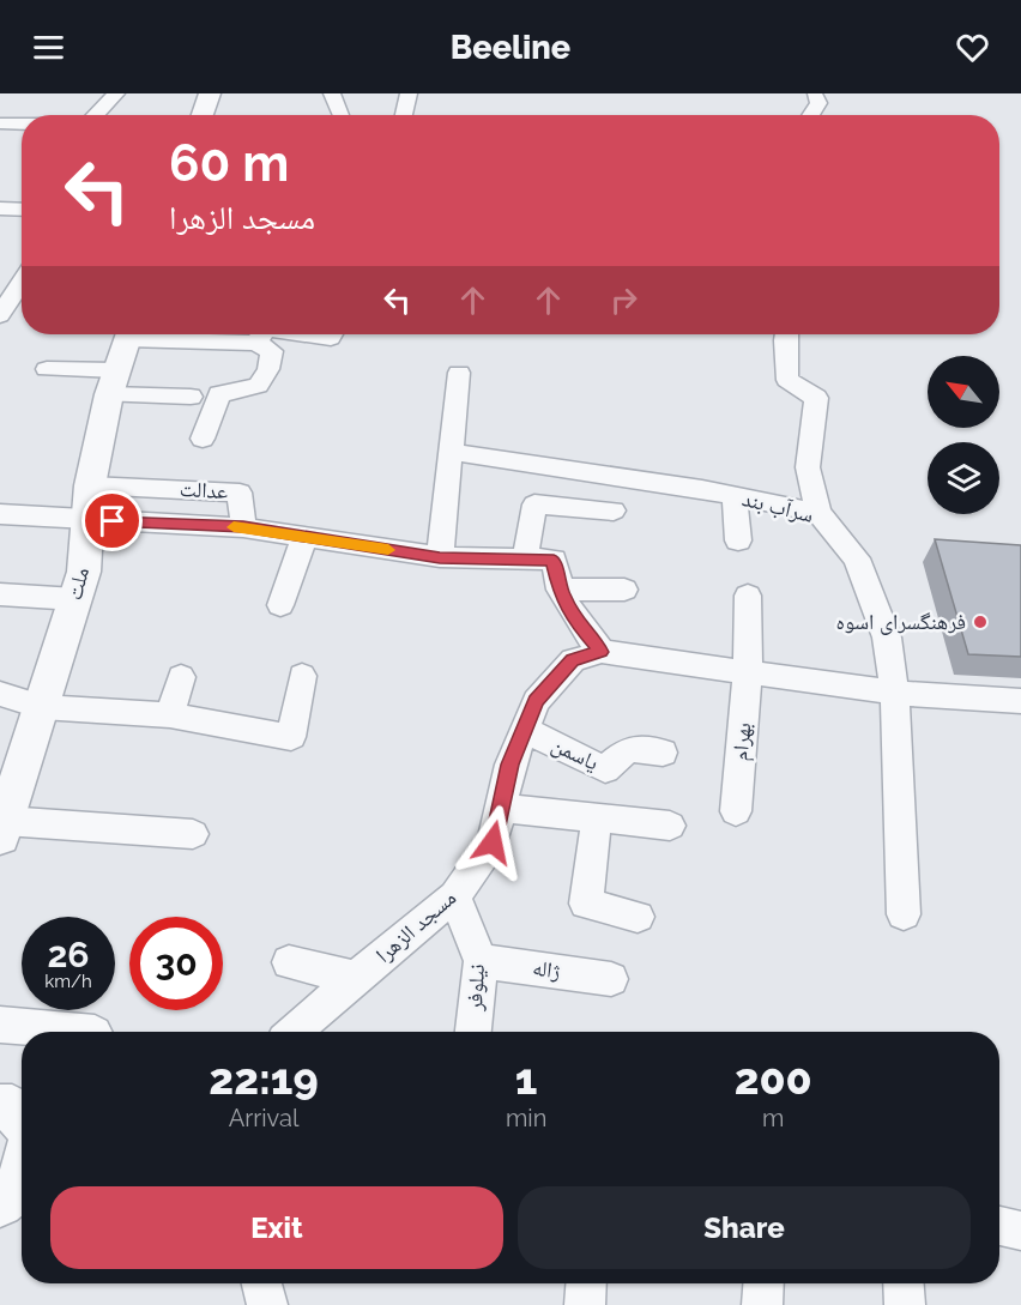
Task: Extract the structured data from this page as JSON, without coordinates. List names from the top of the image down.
{
  "streets": {
    "street": [
      "عدالت",
      "سرآب بند",
      "ملت",
      "بهرام",
      "یاسمن",
      "مسجد الزهرا",
      "ژاله",
      "نیلوفر"
    ]
  },
  "crossings": [
    ["عدالت", "ملت"],
    ["سرآب بند", "مسجد الزهرا"],
    ["بهرام", "مسجد الزهرا"],
    ["یاسمن", "مسجد الزهرا"],
    ["مسجد الزهرا", "نیلوفر"],
    ["ژاله", "نیلوفر"]
  ],
  "places": ["فرهنگسرای اسوه"],
  "north": "top left",
  "page": {
    "header": "Beeline",
    "turn": ["60 m", "مسجد الزهرا"],
    "speed": "26 km/h",
    "limit": "30",
    "eta": [
      "22:19",
      "Arrival",
      "1",
      "min",
      "200",
      "m"
    ],
    "buttons": ["Exit", "Share"]
  }
}
